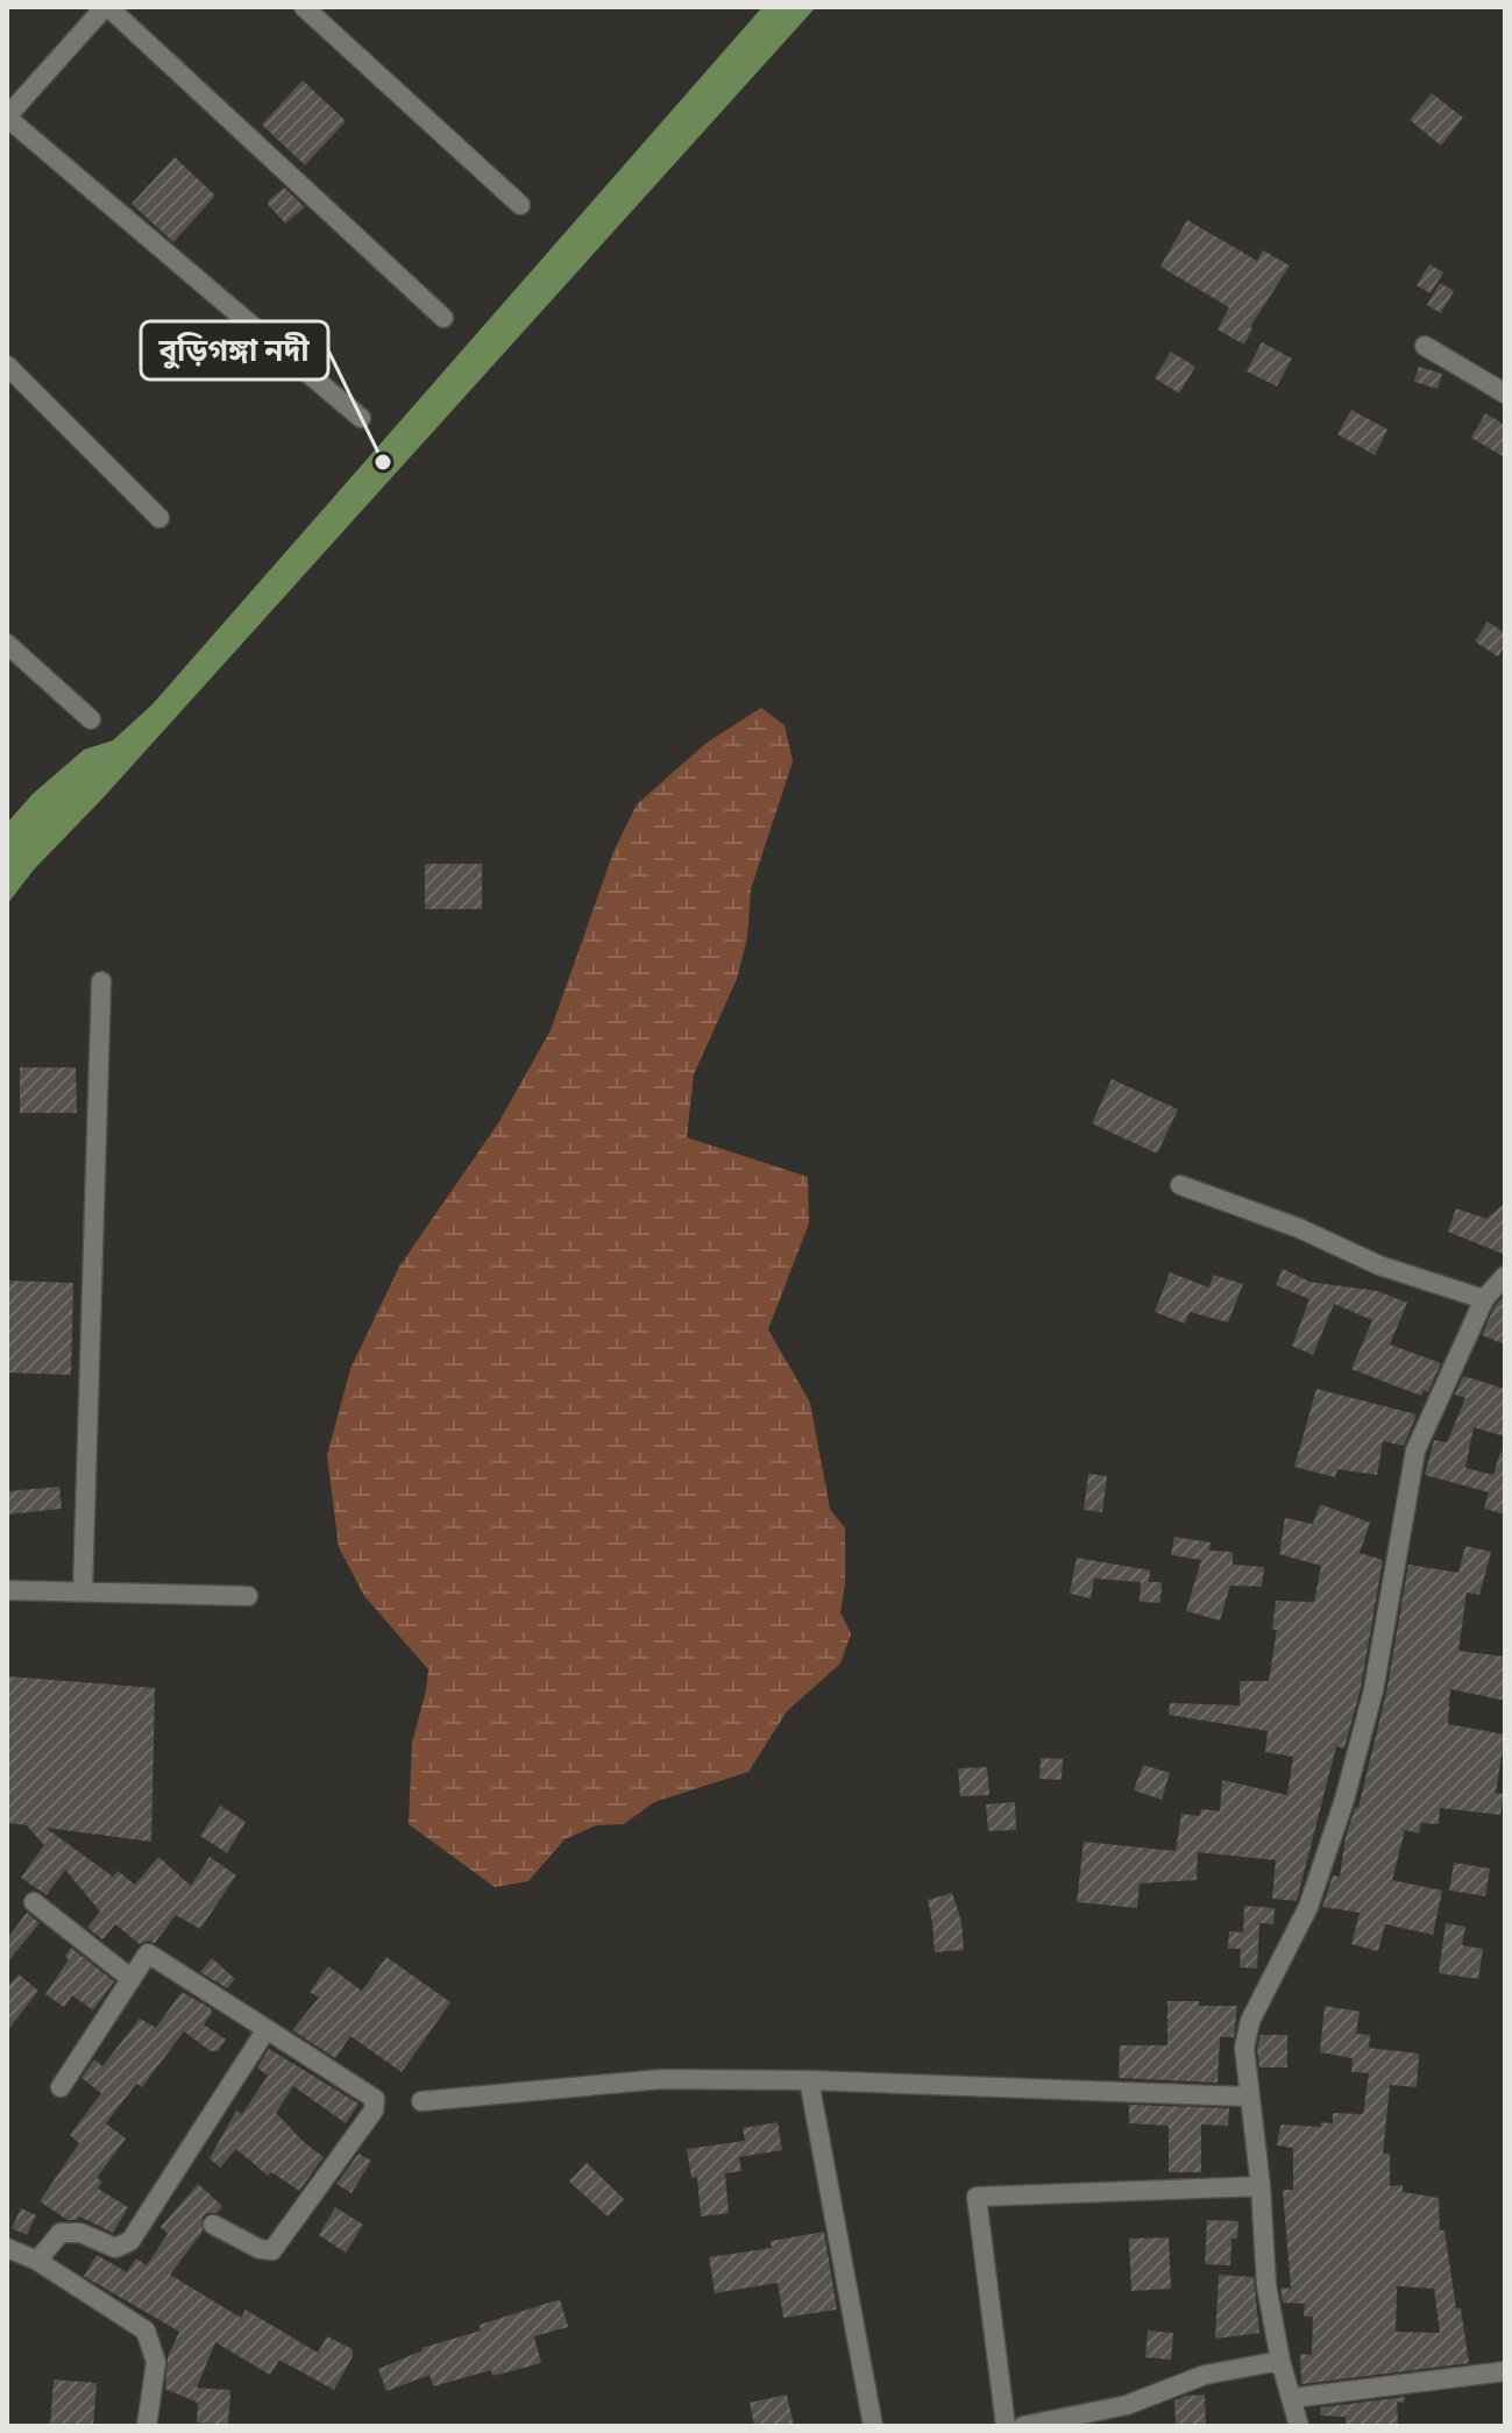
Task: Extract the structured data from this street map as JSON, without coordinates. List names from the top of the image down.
{
  "places": ["বুড়িগঙ্গা নদী"]
}
